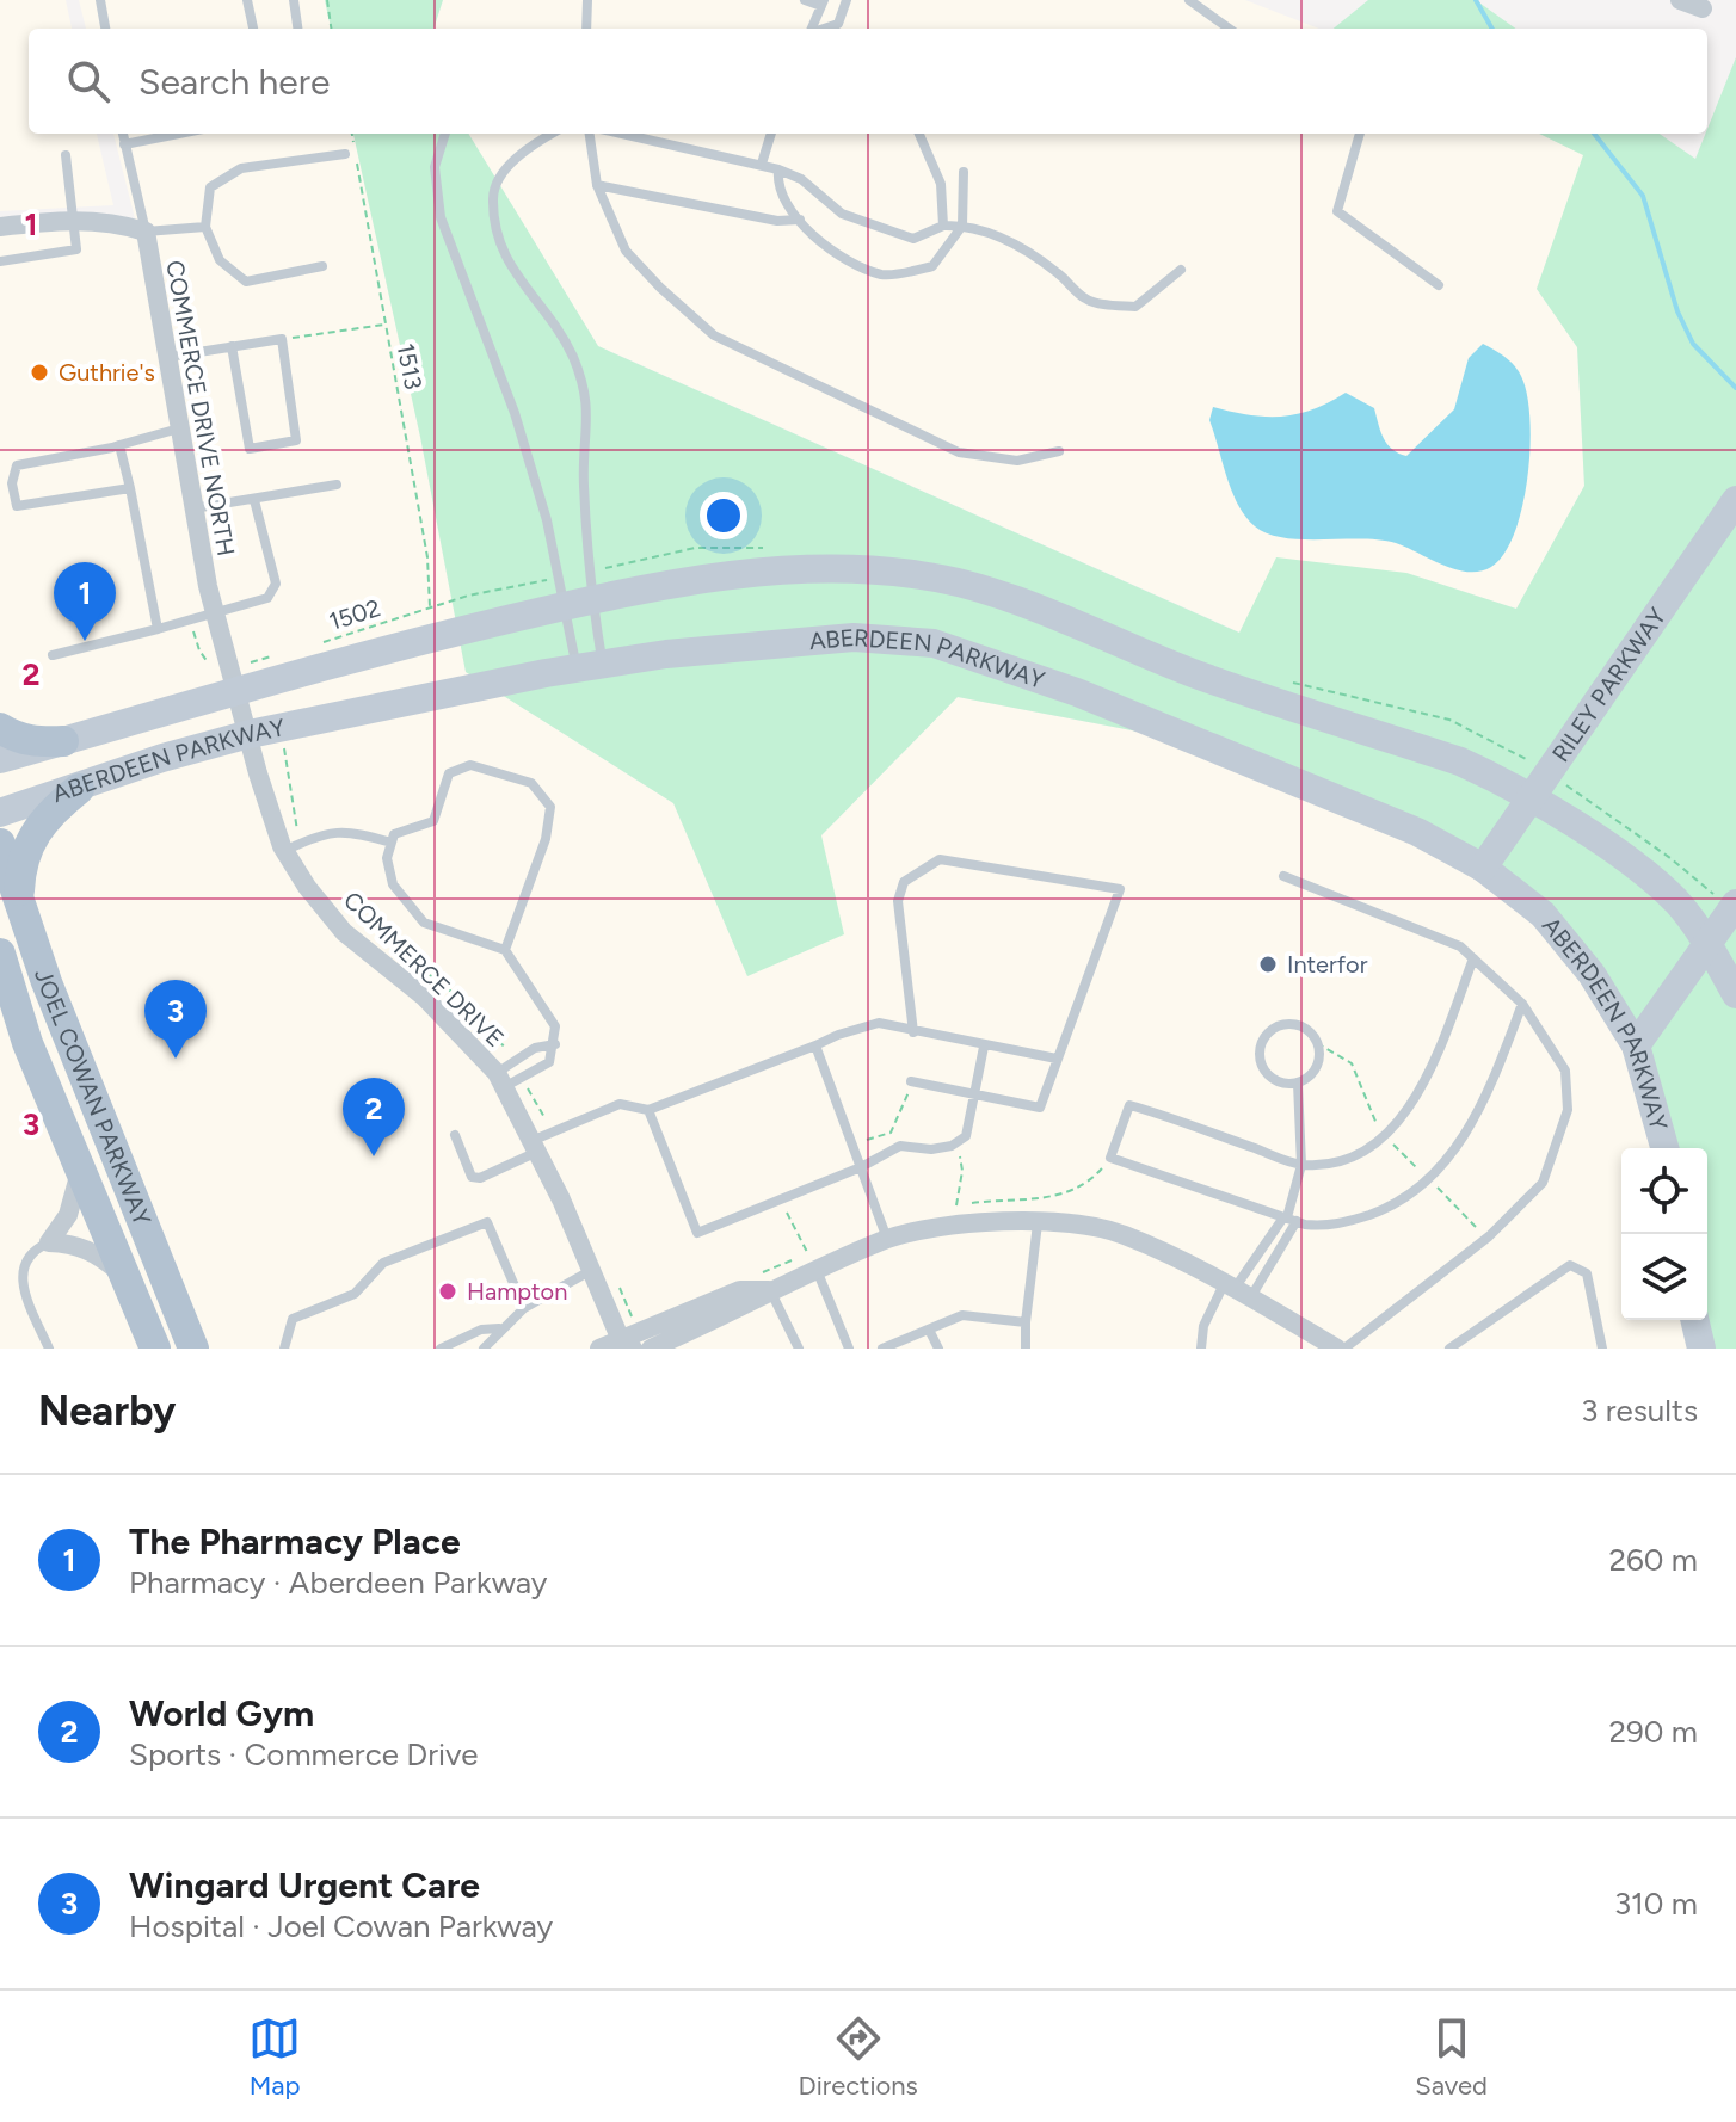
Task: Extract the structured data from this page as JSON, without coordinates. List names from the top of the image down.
{
  "streets": {
    "main road": ["JOEL COWAN PARKWAY"],
    "street": [
      "COMMERCE DRIVE NORTH",
      "ABERDEEN PARKWAY",
      "RILEY PARKWAY",
      "COMMERCE DRIVE"
    ],
    "path": ["1513", "1502"]
  },
  "crossings": [
    ["1513", "1502"],
    ["COMMERCE DRIVE NORTH", "ABERDEEN PARKWAY"],
    ["COMMERCE DRIVE NORTH", "COMMERCE DRIVE"],
    ["1502", "ABERDEEN PARKWAY"],
    ["ABERDEEN PARKWAY", "RILEY PARKWAY"],
    ["ABERDEEN PARKWAY", "COMMERCE DRIVE"]
  ],
  "places": ["Guthrie's", "Interfor", "Hampton"],
  "page": {
    "search": "Search here",
    "pins": ["1", "3", "2"],
    "heading": ["Nearby", "3 results"],
    "list": [
      {
        "mark": "1",
        "name": "The Pharmacy Place",
        "note": "Pharmacy · Aberdeen Parkway",
        "value": "260 m"
      },
      {
        "mark": "2",
        "name": "World Gym",
        "note": "Sports · Commerce Drive",
        "value": "290 m"
      },
      {
        "mark": "3",
        "name": "Wingard Urgent Care",
        "note": "Hospital · Joel Cowan Parkway",
        "value": "310 m"
      }
    ],
    "nav": ["Map", "Directions", "Saved"]
  },
  "grid": {
    "rows": ["1", "2", "3"]
  }
}
